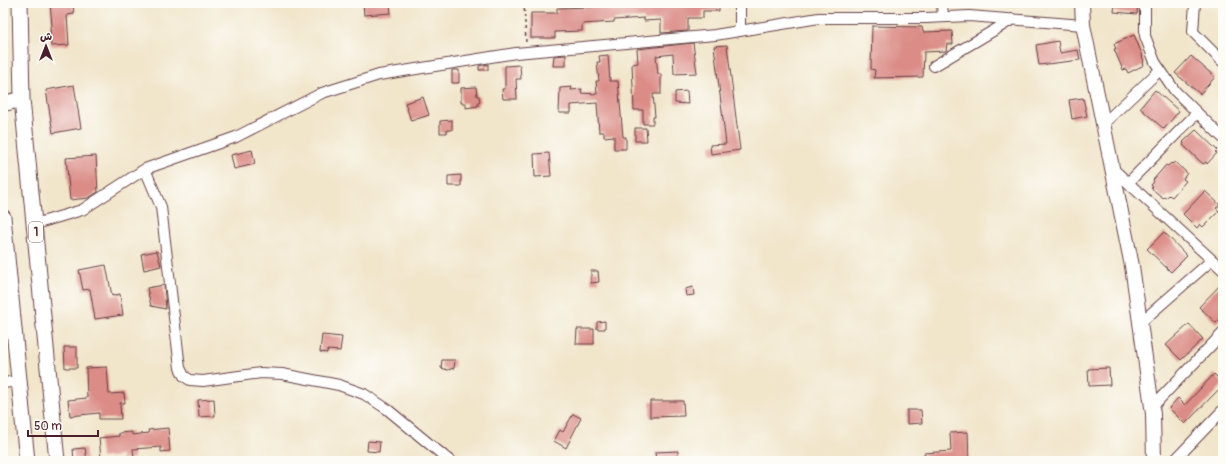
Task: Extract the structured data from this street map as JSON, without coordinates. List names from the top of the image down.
{
  "streets": {
    "main road": ["1"]
  },
  "scale_bar": "50 m",
  "north": "top"
}
